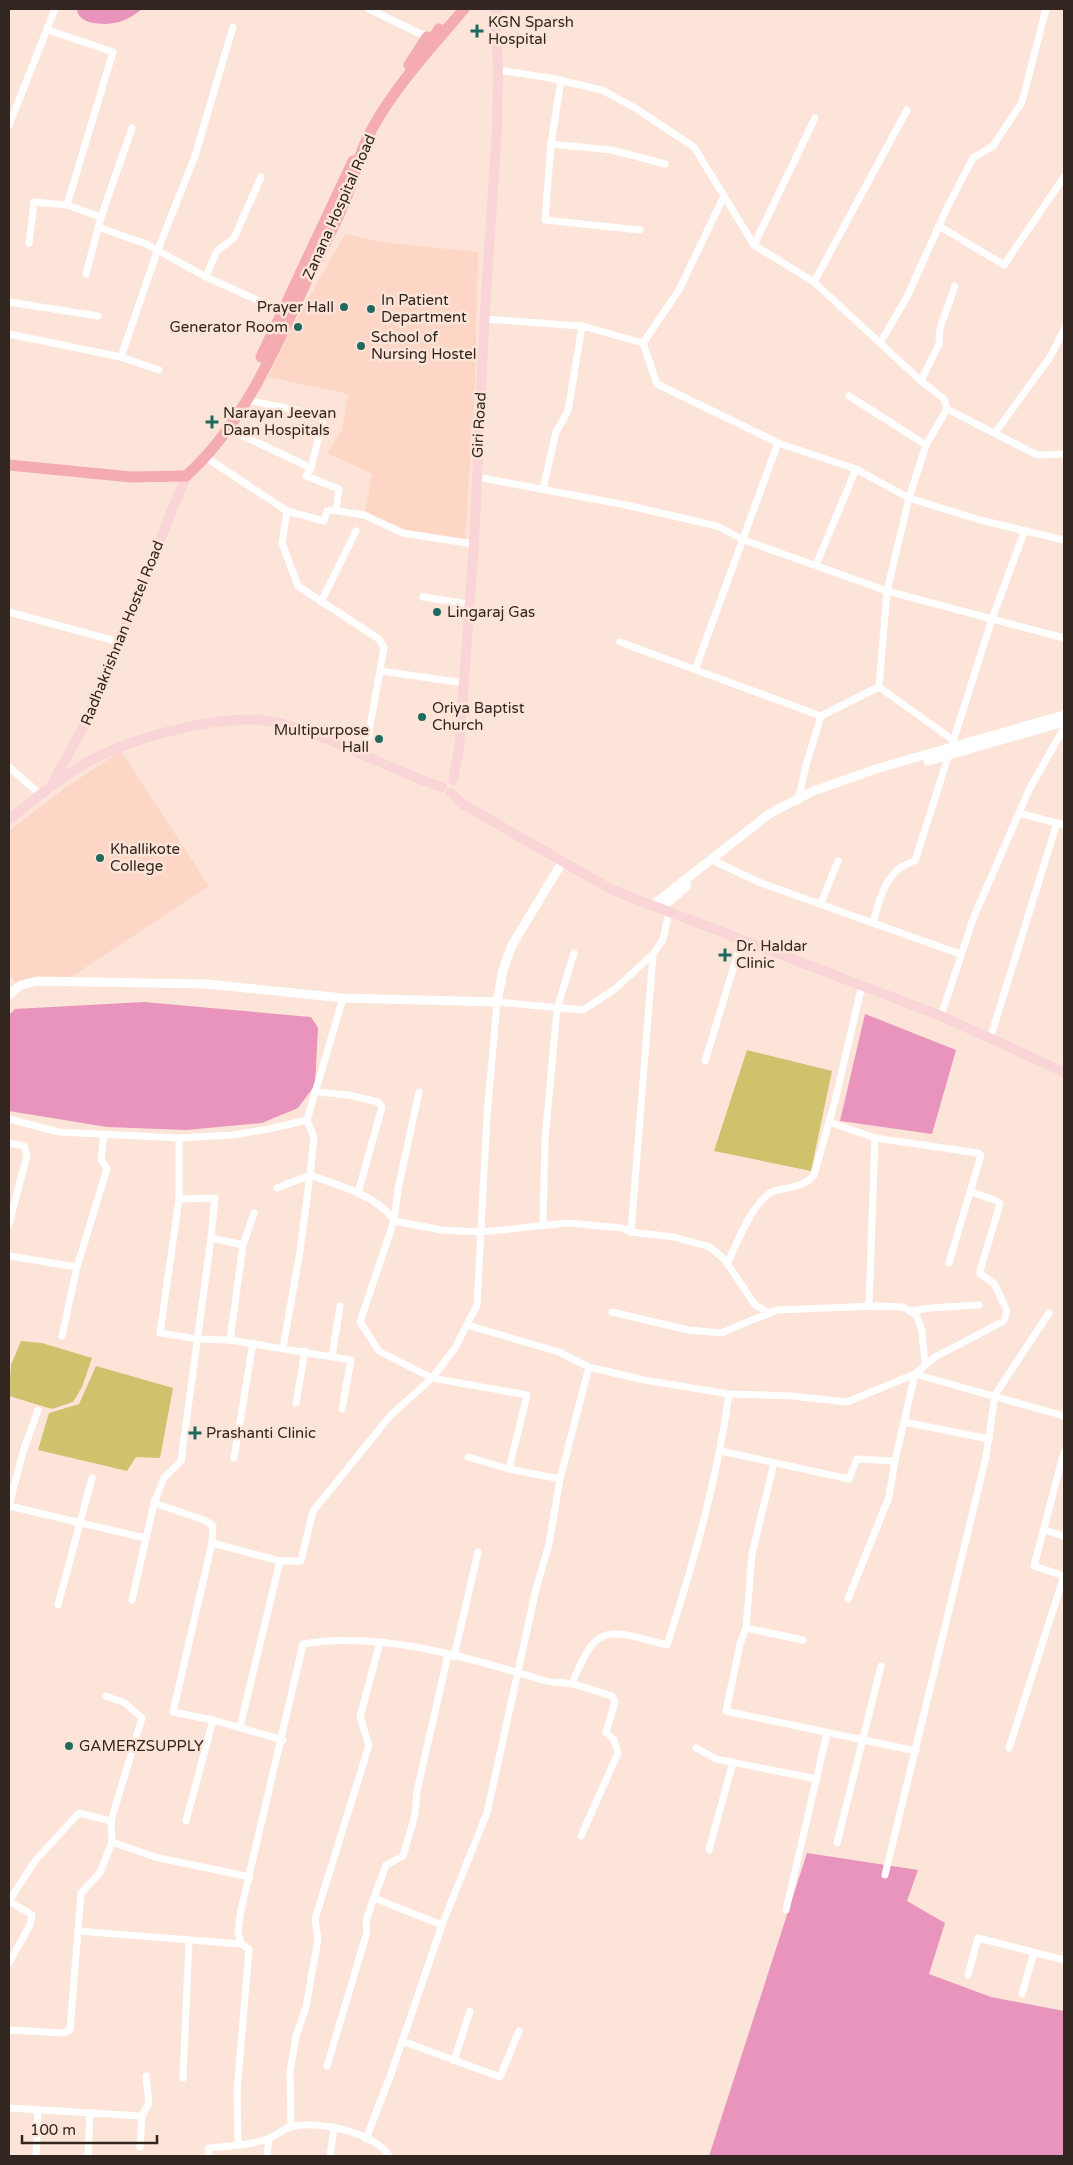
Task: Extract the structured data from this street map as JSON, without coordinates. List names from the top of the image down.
{
  "streets": {
    "main road": ["Zanana Hospital Road", "Giri Road", "Radhakrishnan Hostel Road"]
  },
  "crossings": [
    ["Zanana Hospital Road", "Radhakrishnan Hostel Road"]
  ],
  "places": {
    "health": [
      "KGN Sparsh Hospital",
      "Narayan Jeevan Daan Hospitals",
      "Dr. Haldar Clinic",
      "Prashanti Clinic"
    ],
    "other": [
      "Prayer Hall",
      "In Patient Department",
      "Generator Room",
      "School of Nursing Hostel",
      "Lingaraj Gas",
      "Oriya Baptist Church",
      "Multipurpose Hall",
      "Khallikote College",
      "GAMERZSUPPLY"
    ]
  },
  "scale_bar": "100 m"
}
